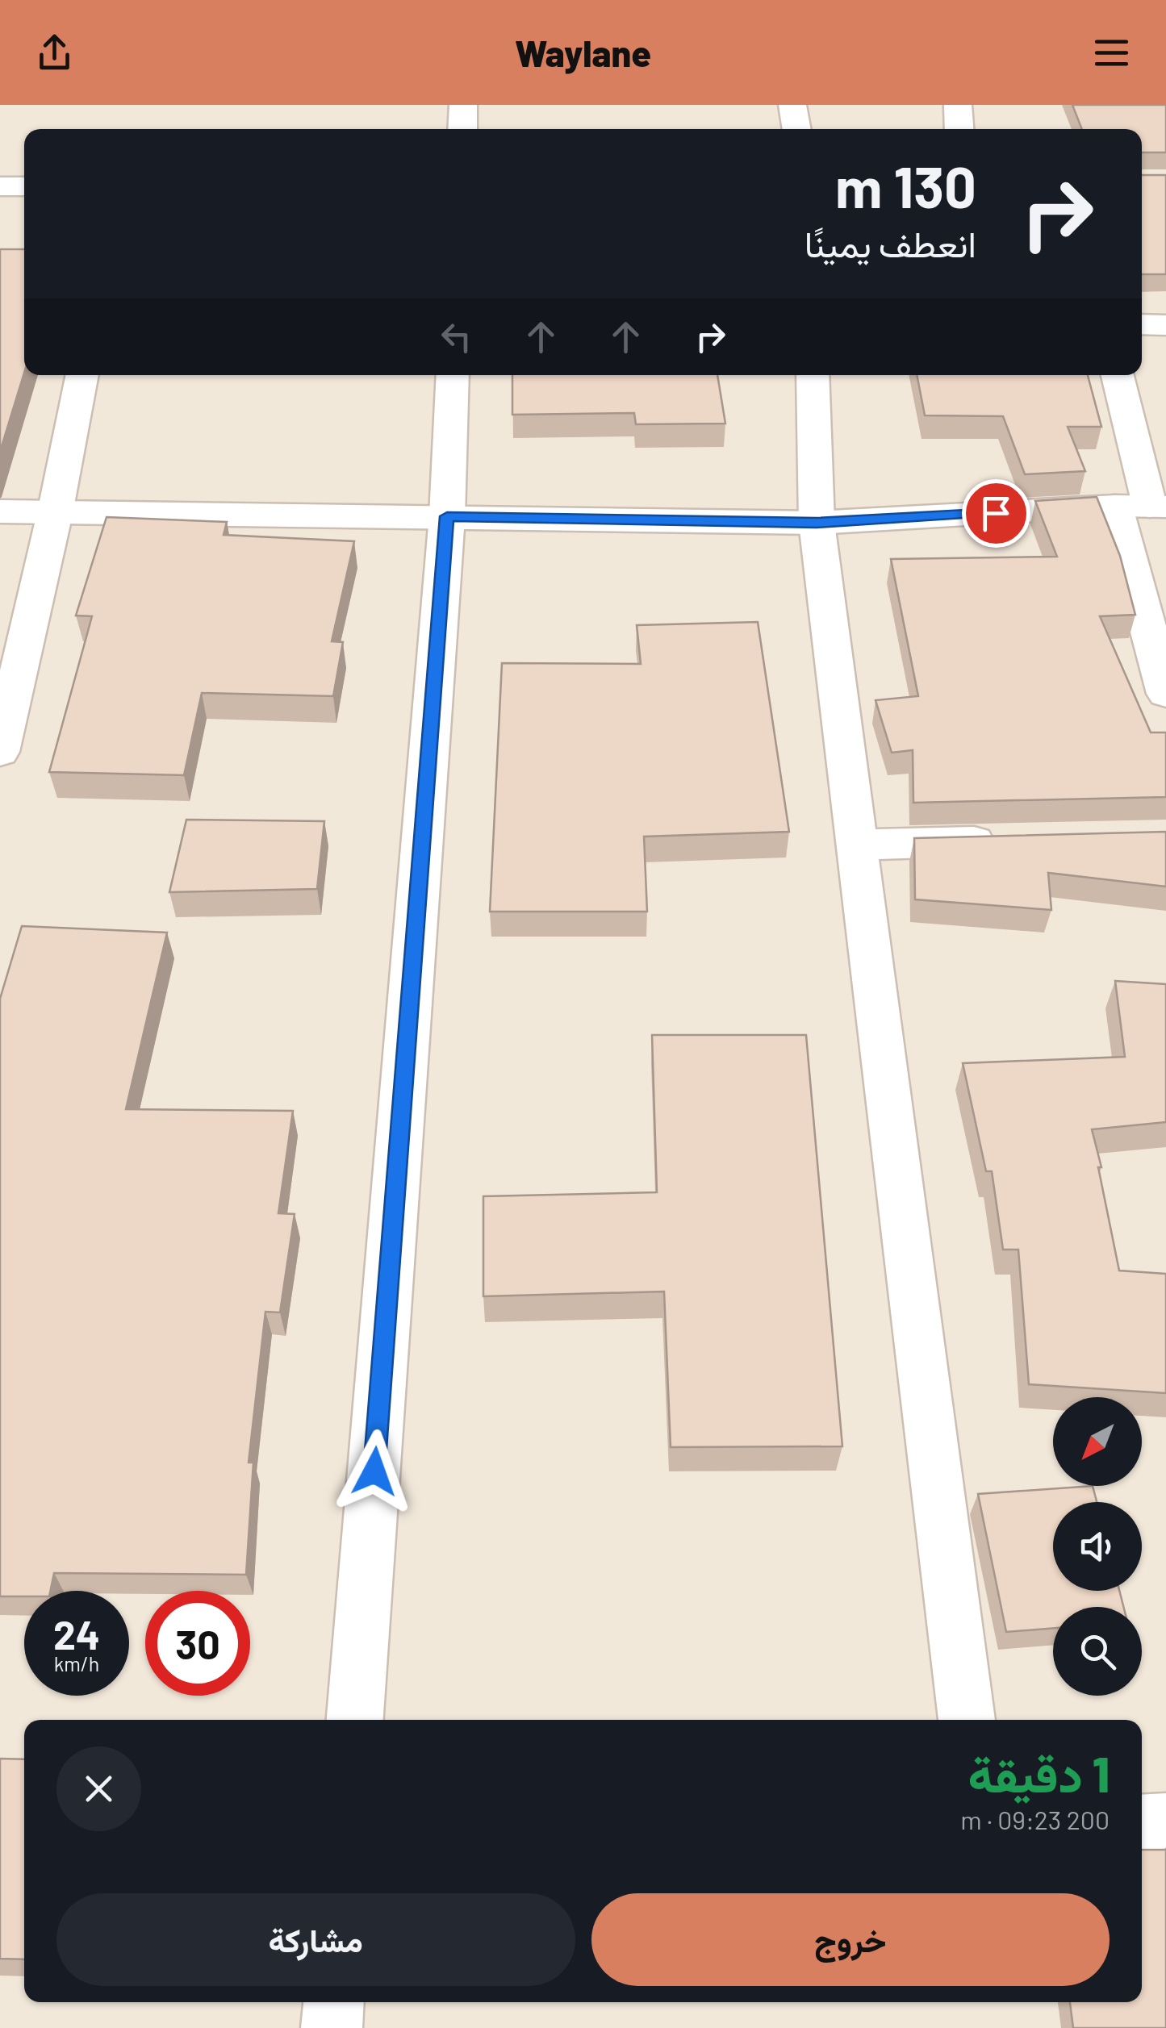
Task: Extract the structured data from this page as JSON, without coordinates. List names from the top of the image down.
{
  "north": "bottom left",
  "page": {
    "header": "Waylane",
    "turn": ["130 m", "انعطف يمينًا"],
    "speed": "24 km/h",
    "limit": "30",
    "heading": ["1 دقيقة", "200 m · 09:23"],
    "buttons": ["خروج", "مشاركة"]
  }
}
